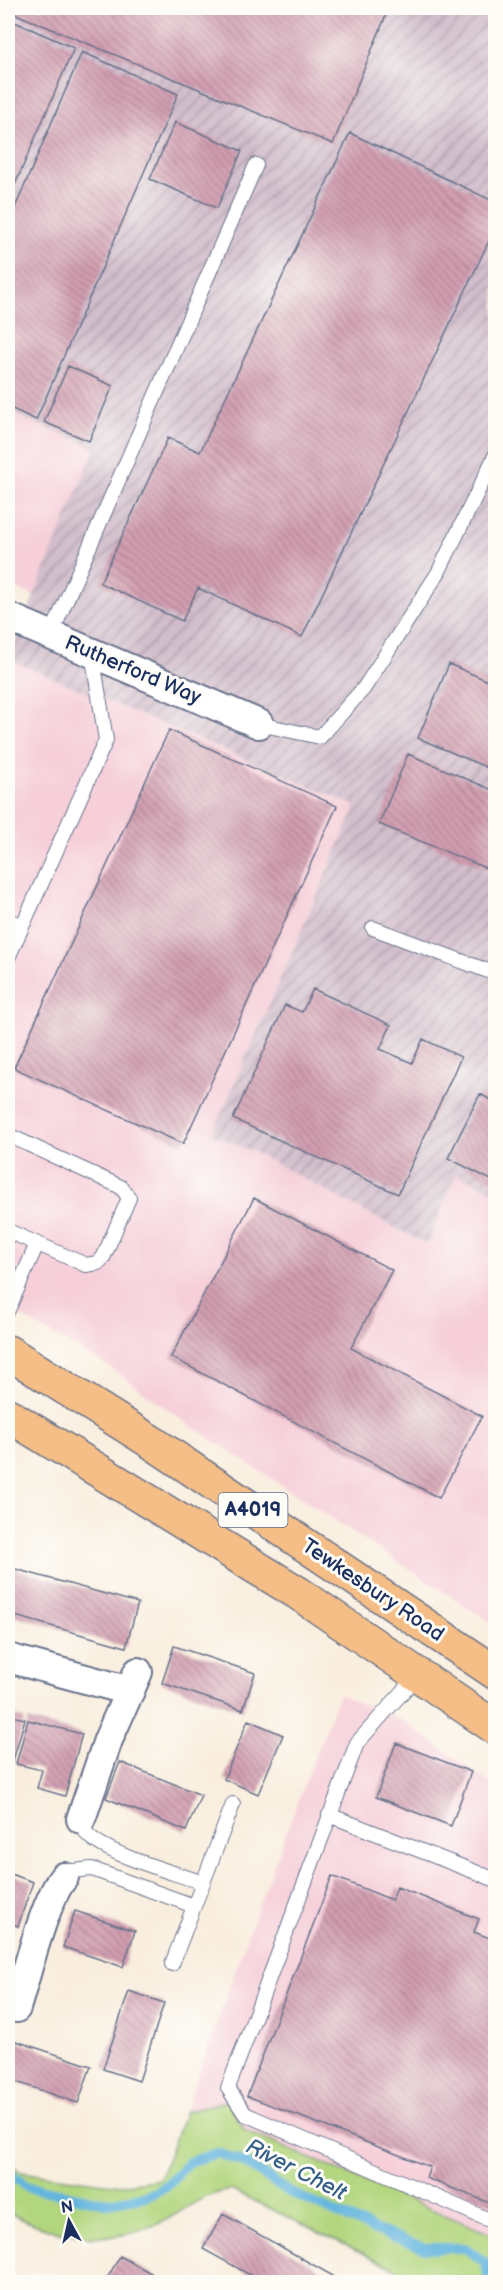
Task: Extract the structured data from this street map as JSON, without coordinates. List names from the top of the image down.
{
  "streets": {
    "highway": ["A4019", "Tewkesbury Road"],
    "street": ["Rutherford Way"]
  },
  "water": ["River Chelt"],
  "north": "top"
}
